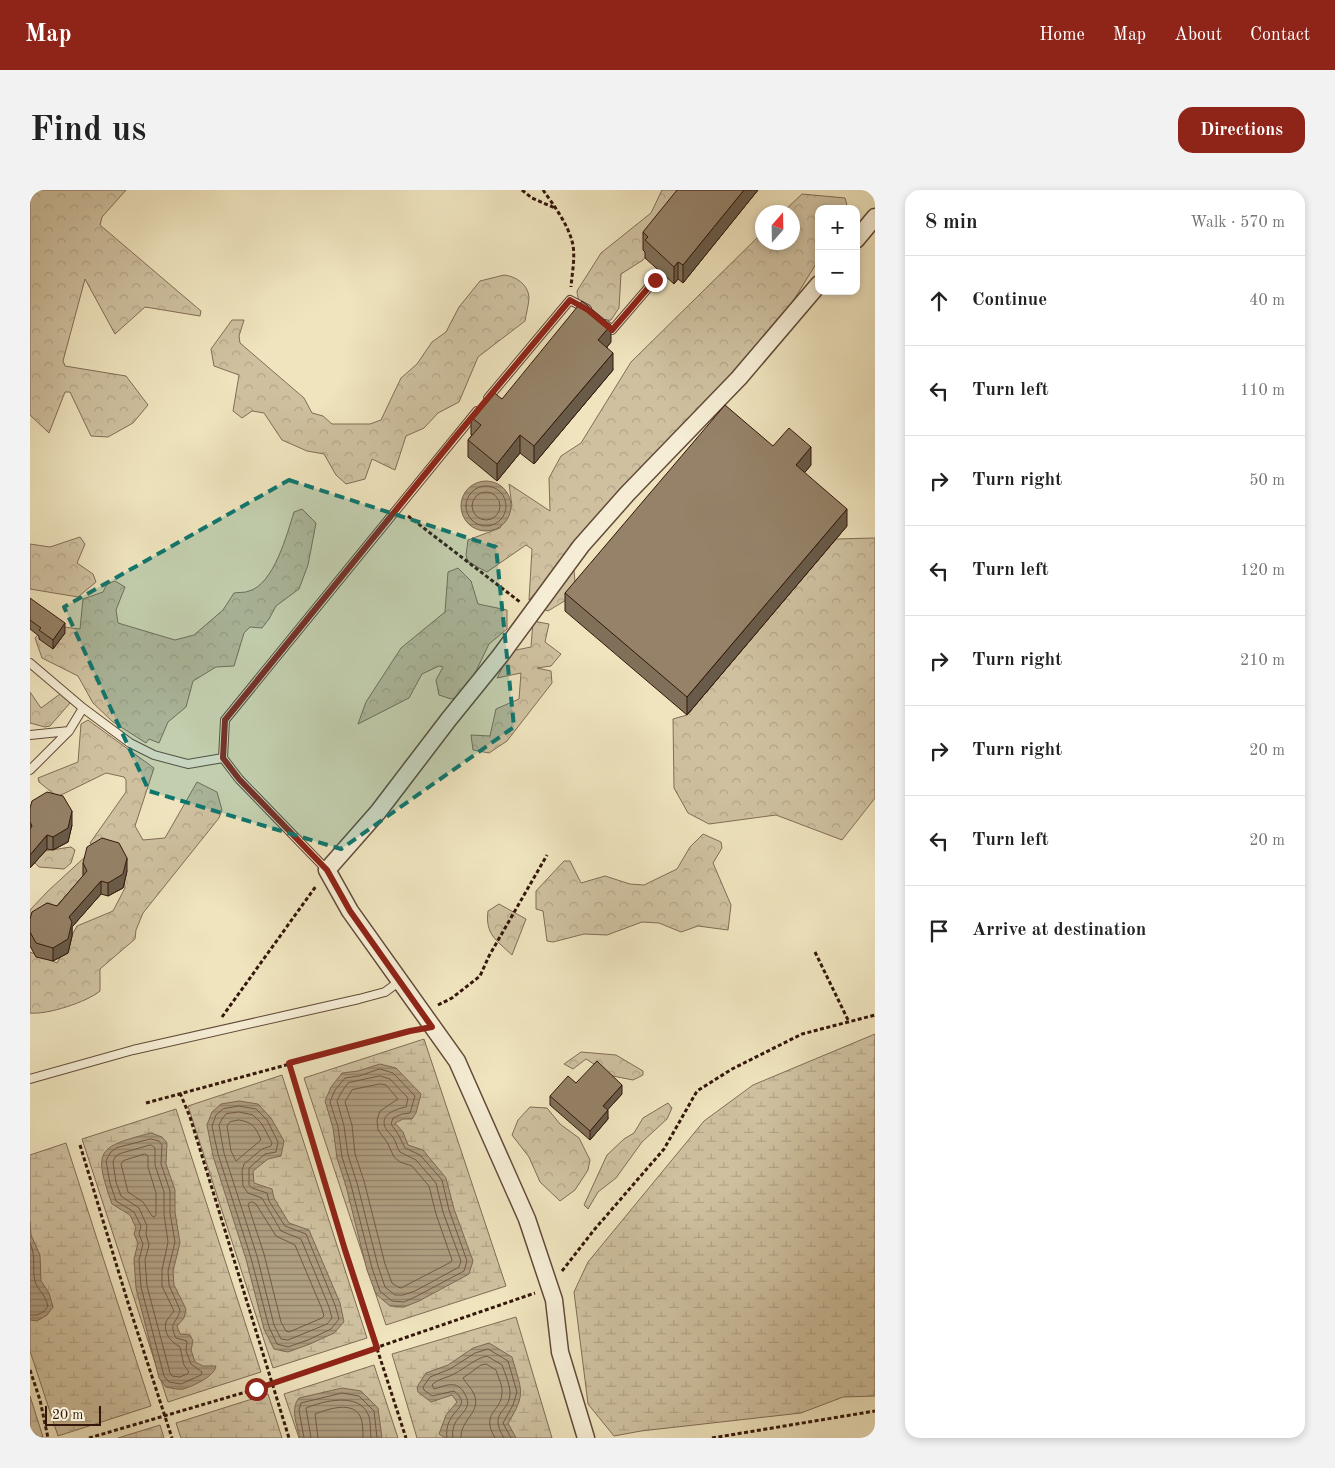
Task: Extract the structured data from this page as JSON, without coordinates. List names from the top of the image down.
{
  "scale_bar": "20 m",
  "north": "top",
  "page": {
    "header": "Map",
    "nav": [
      "Home",
      "Map",
      "About",
      "Contact"
    ],
    "buttons": "Directions",
    "title": "Find us",
    "heading": ["8 min", "Walk · 570 m"],
    "map_buttons": ["+", "−"],
    "list": [
      ["Continue", "40 m"],
      ["Turn left", "110 m"],
      ["Turn right", "50 m"],
      ["Turn left", "120 m"],
      ["Turn right", "210 m"],
      ["Turn right", "20 m"],
      ["Turn left", "20 m"],
      "Arrive at destination"
    ],
    "scale": "20 m"
  }
}
